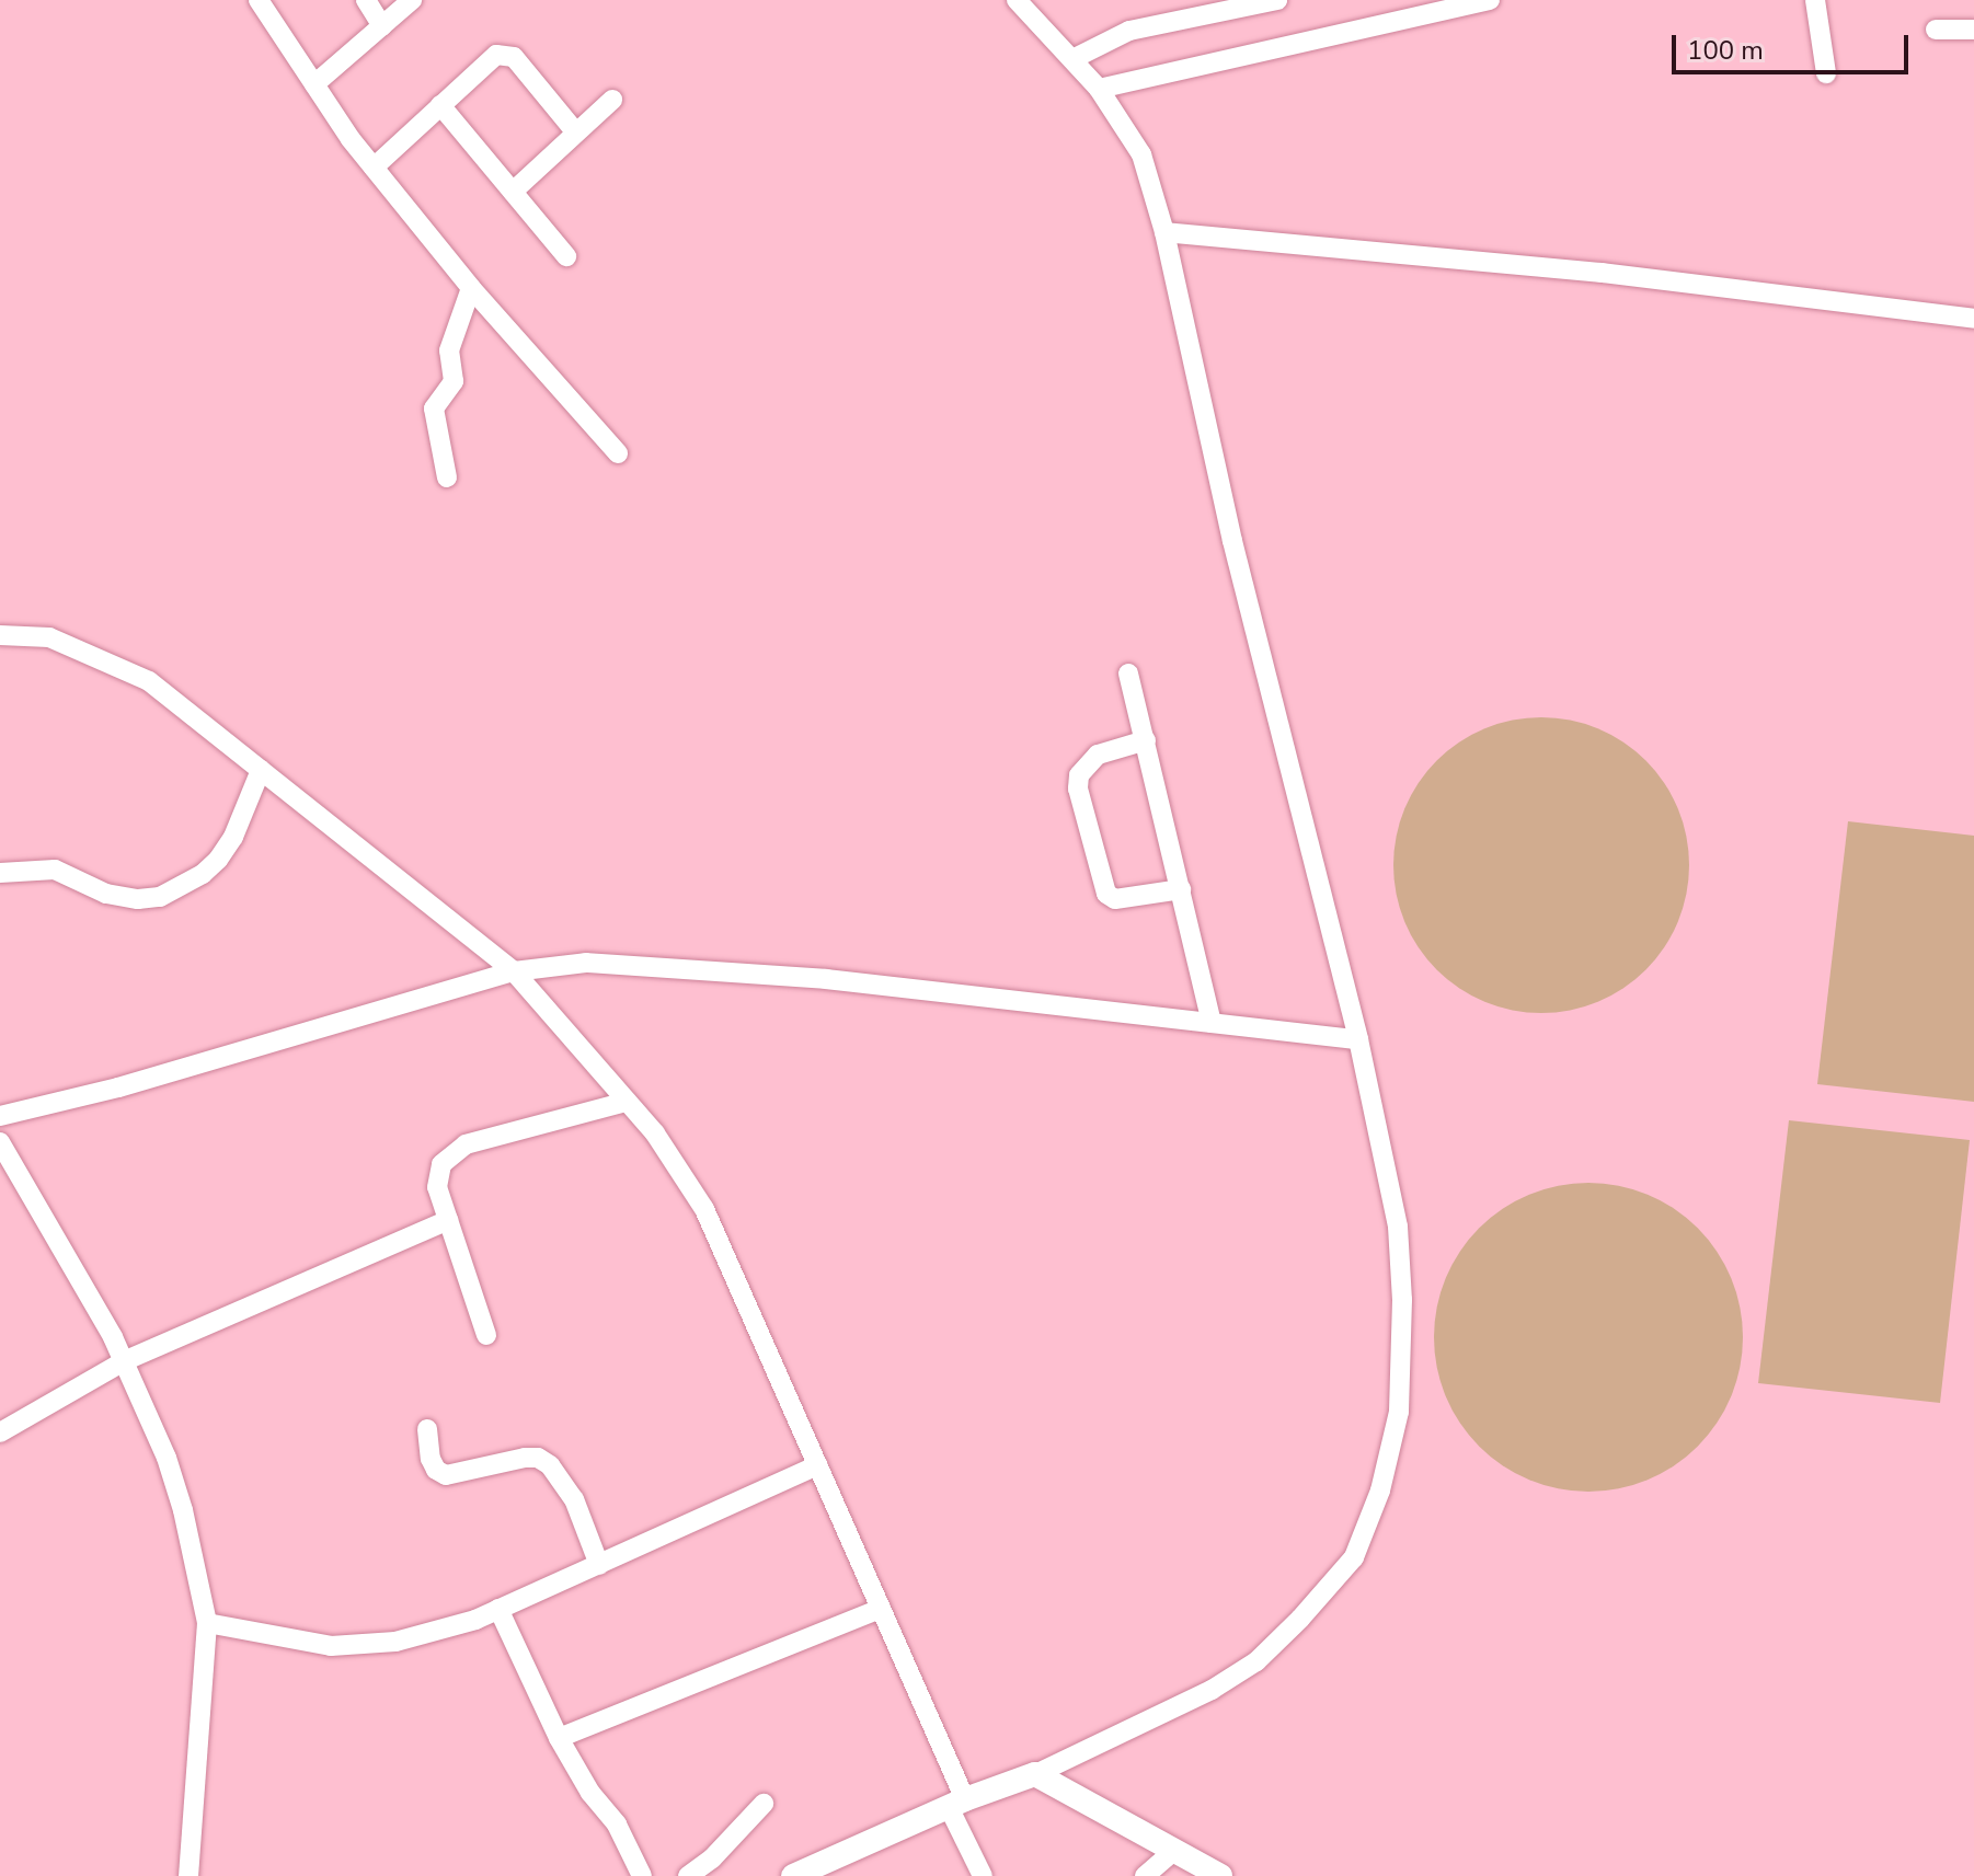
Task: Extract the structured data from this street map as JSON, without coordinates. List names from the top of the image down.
{
  "scale_bar": "100 m"
}
